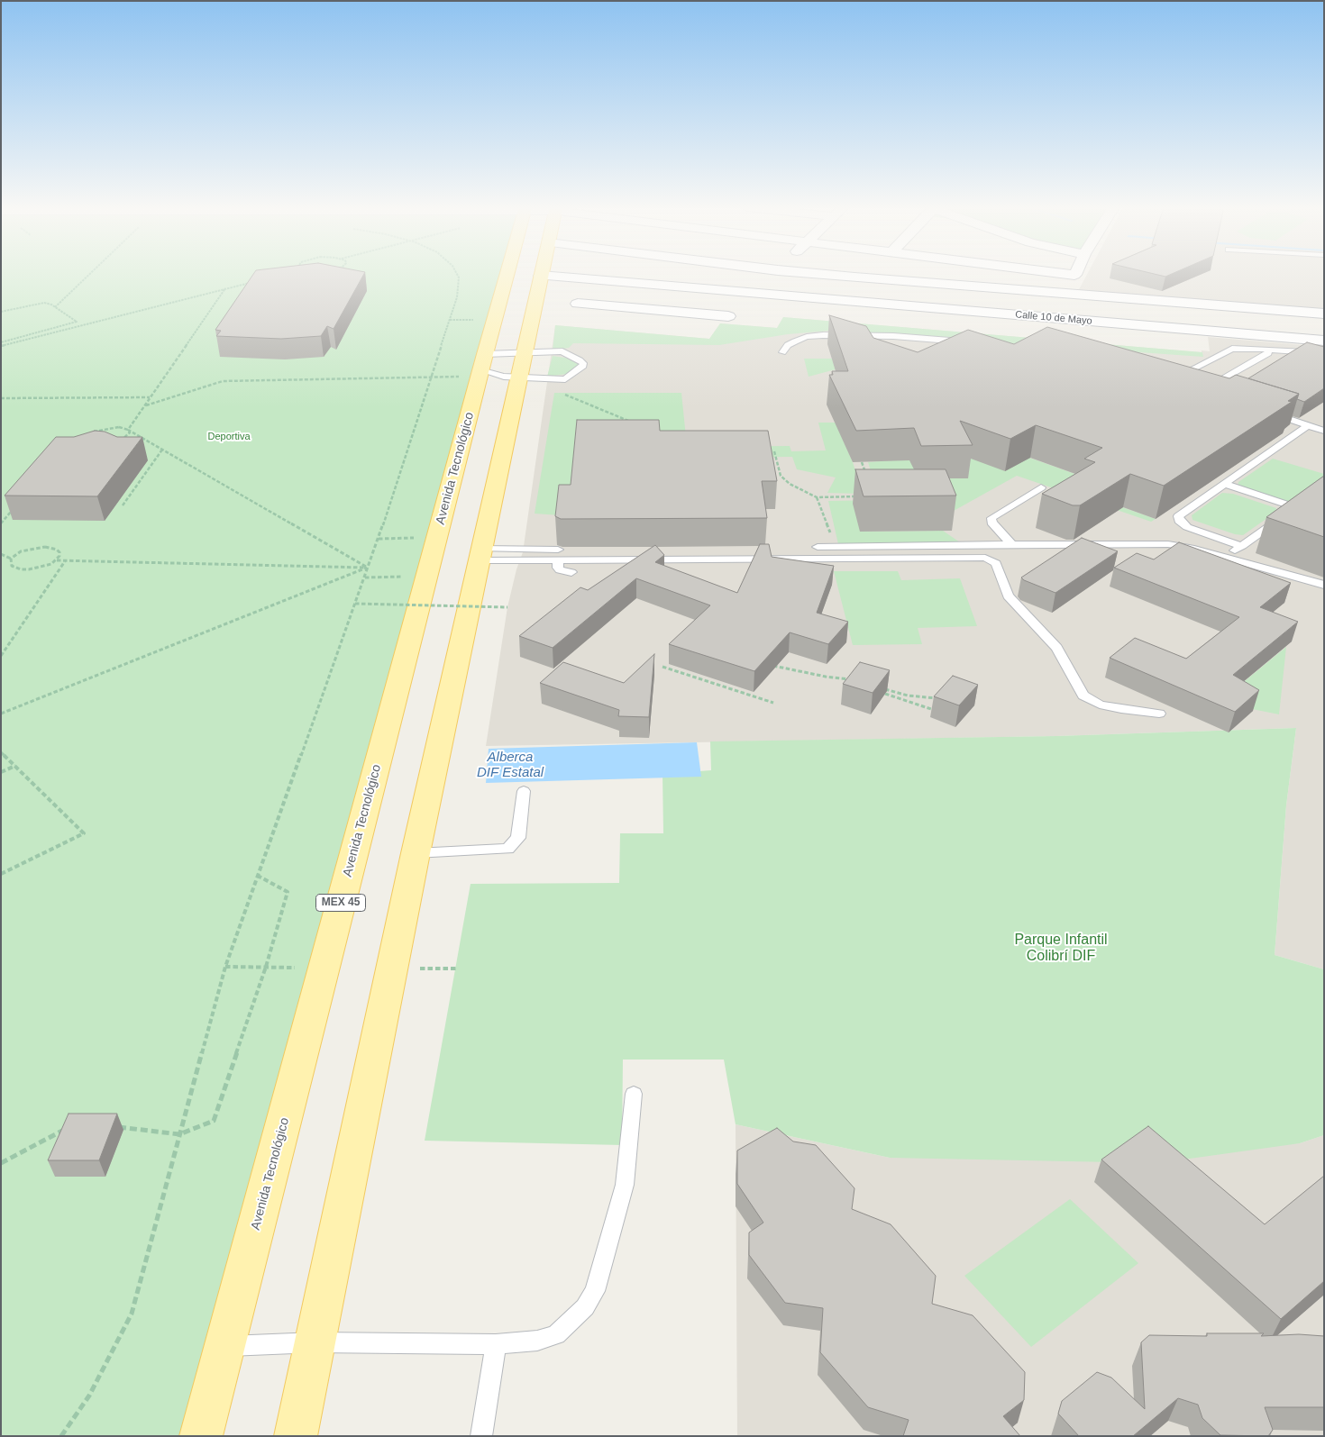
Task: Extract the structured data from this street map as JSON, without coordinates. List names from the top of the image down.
{
  "streets": {
    "main road": ["Avenida Tecnológico", "MEX 45"],
    "street": ["Calle 10 de Mayo"]
  },
  "water": ["Alberca DIF Estatal"],
  "parks": ["Deportiva", "Parque Infantil Colibrí DIF"]
}
